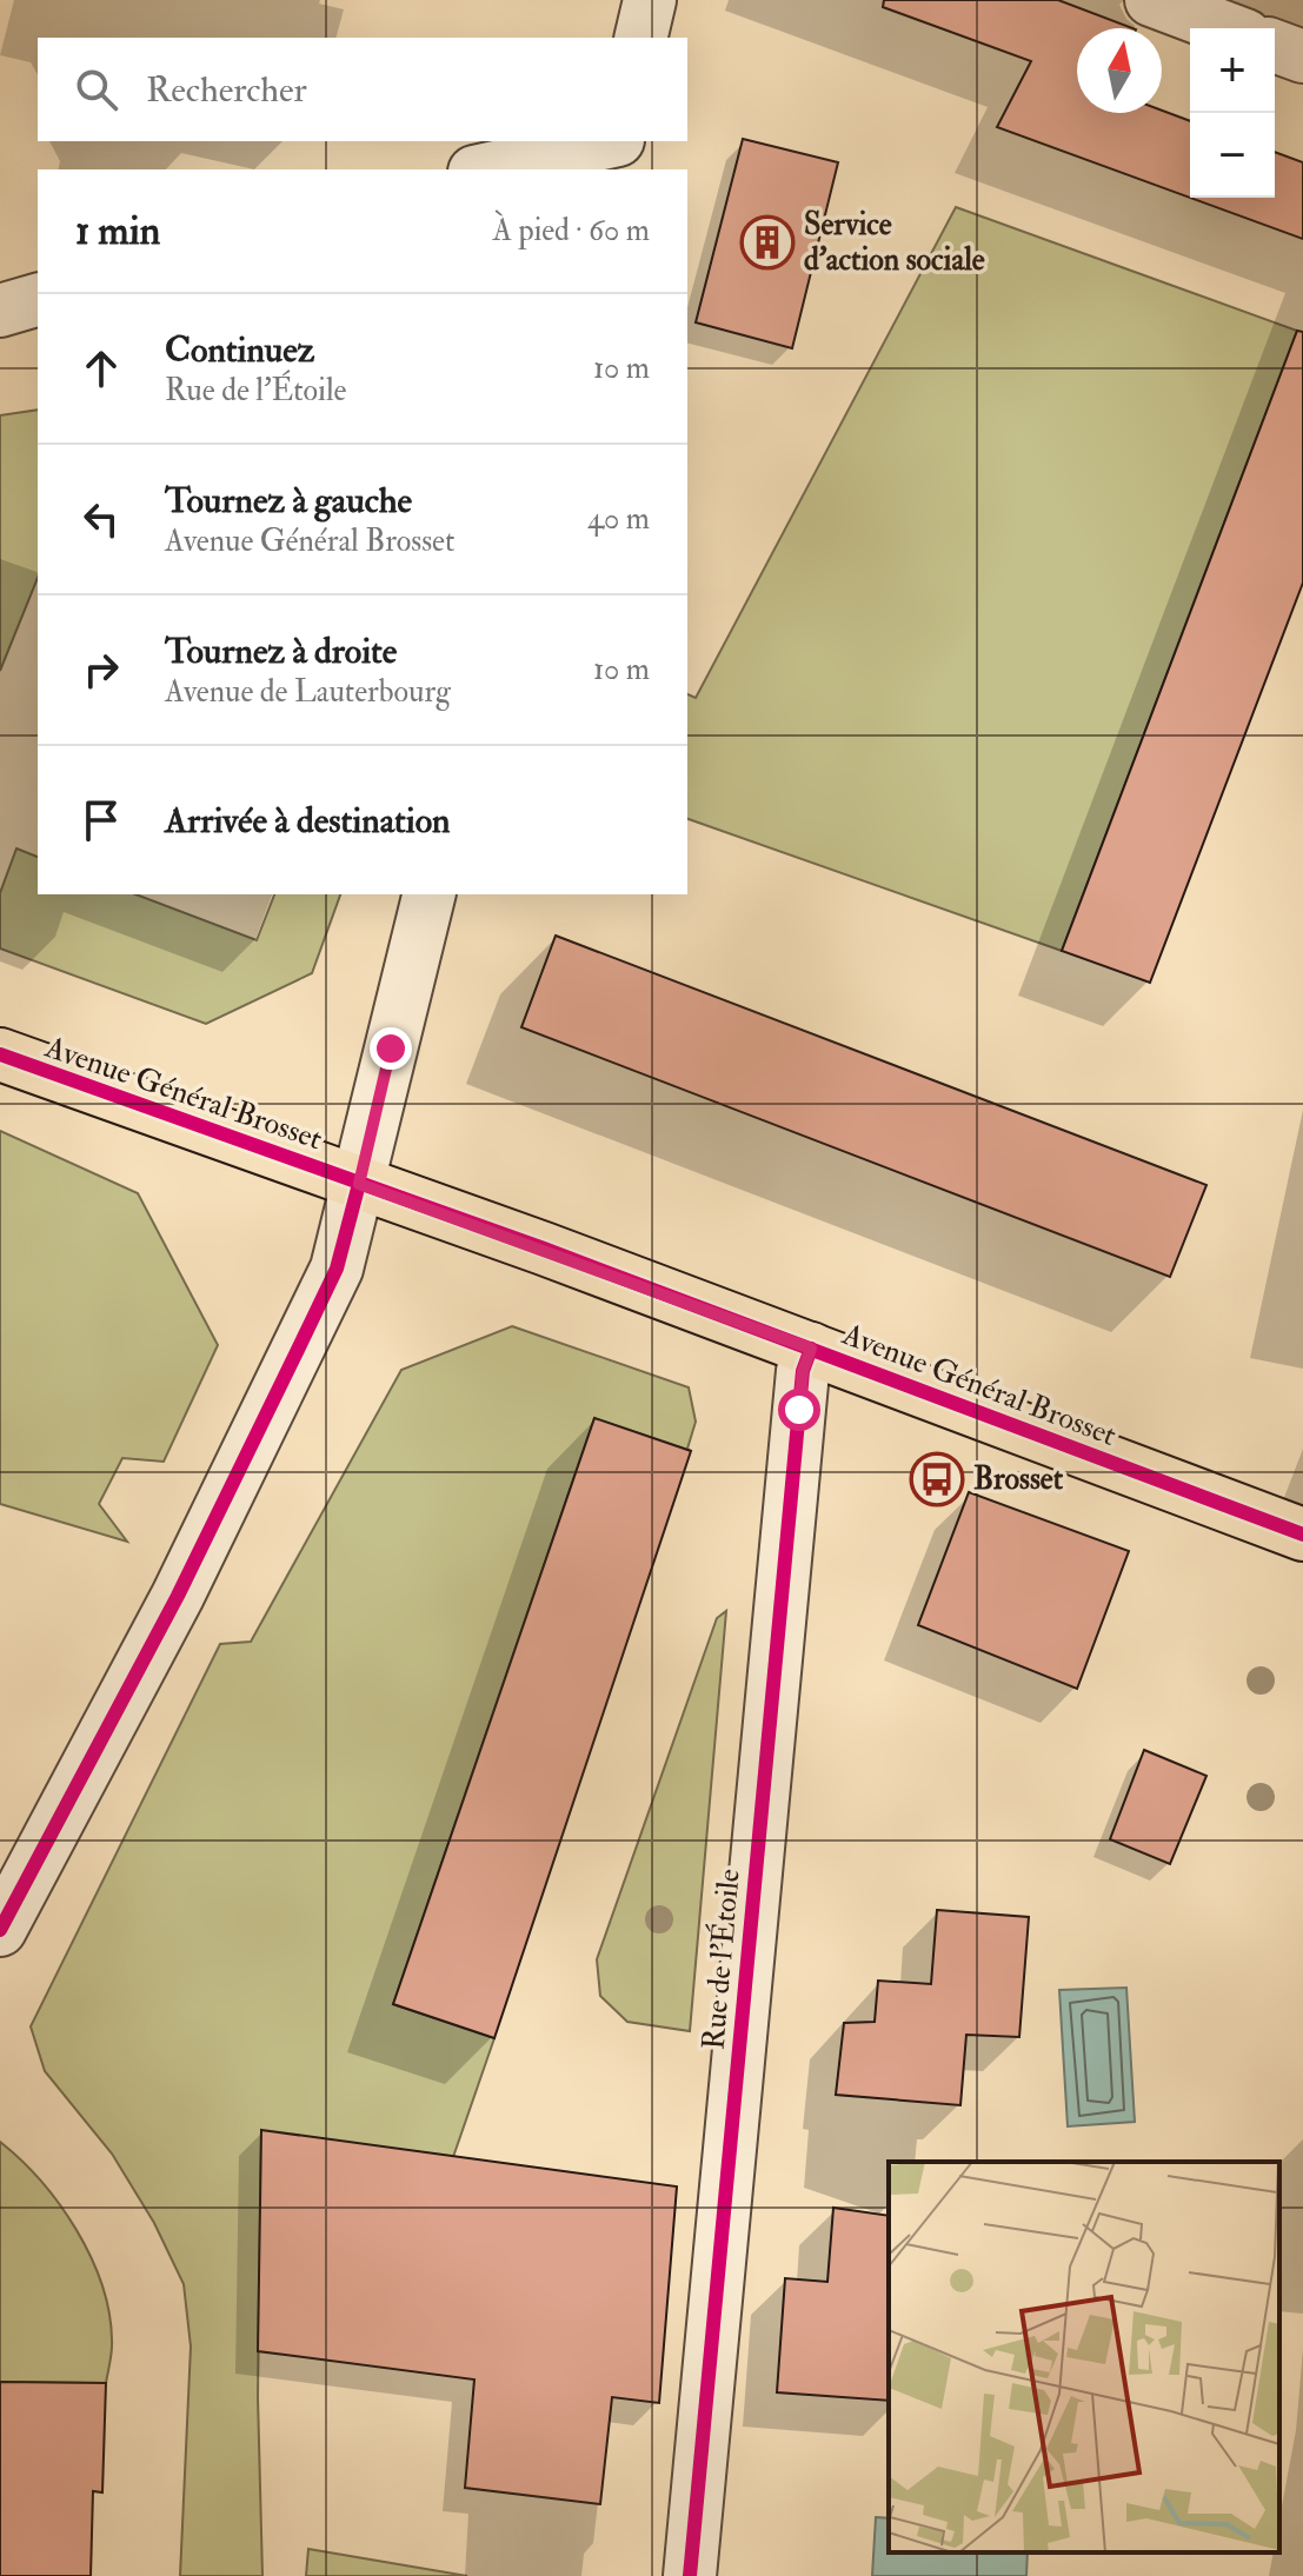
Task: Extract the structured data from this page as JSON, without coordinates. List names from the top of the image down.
{
  "streets": {
    "main road": ["Avenue Général Brosset"],
    "street": ["Rue de l'Étoile"]
  },
  "crossings": [
    ["Avenue Général Brosset", "Rue de l'Étoile"]
  ],
  "places": {
    "building": ["Service d'action sociale"],
    "bus stop": ["Brosset"]
  },
  "north": "top",
  "page": {
    "map_buttons": ["+", "−"],
    "search": "Rechercher",
    "heading": ["1 min", "À pied · 60 m"],
    "list": [
      ["Continuez", "Rue de l'Étoile", "10 m"],
      ["Tournez à gauche", "Avenue Général Brosset", "40 m"],
      ["Tournez à droite", "Avenue de Lauterbourg", "10 m"],
      "Arrivée à destination"
    ]
  }
}
